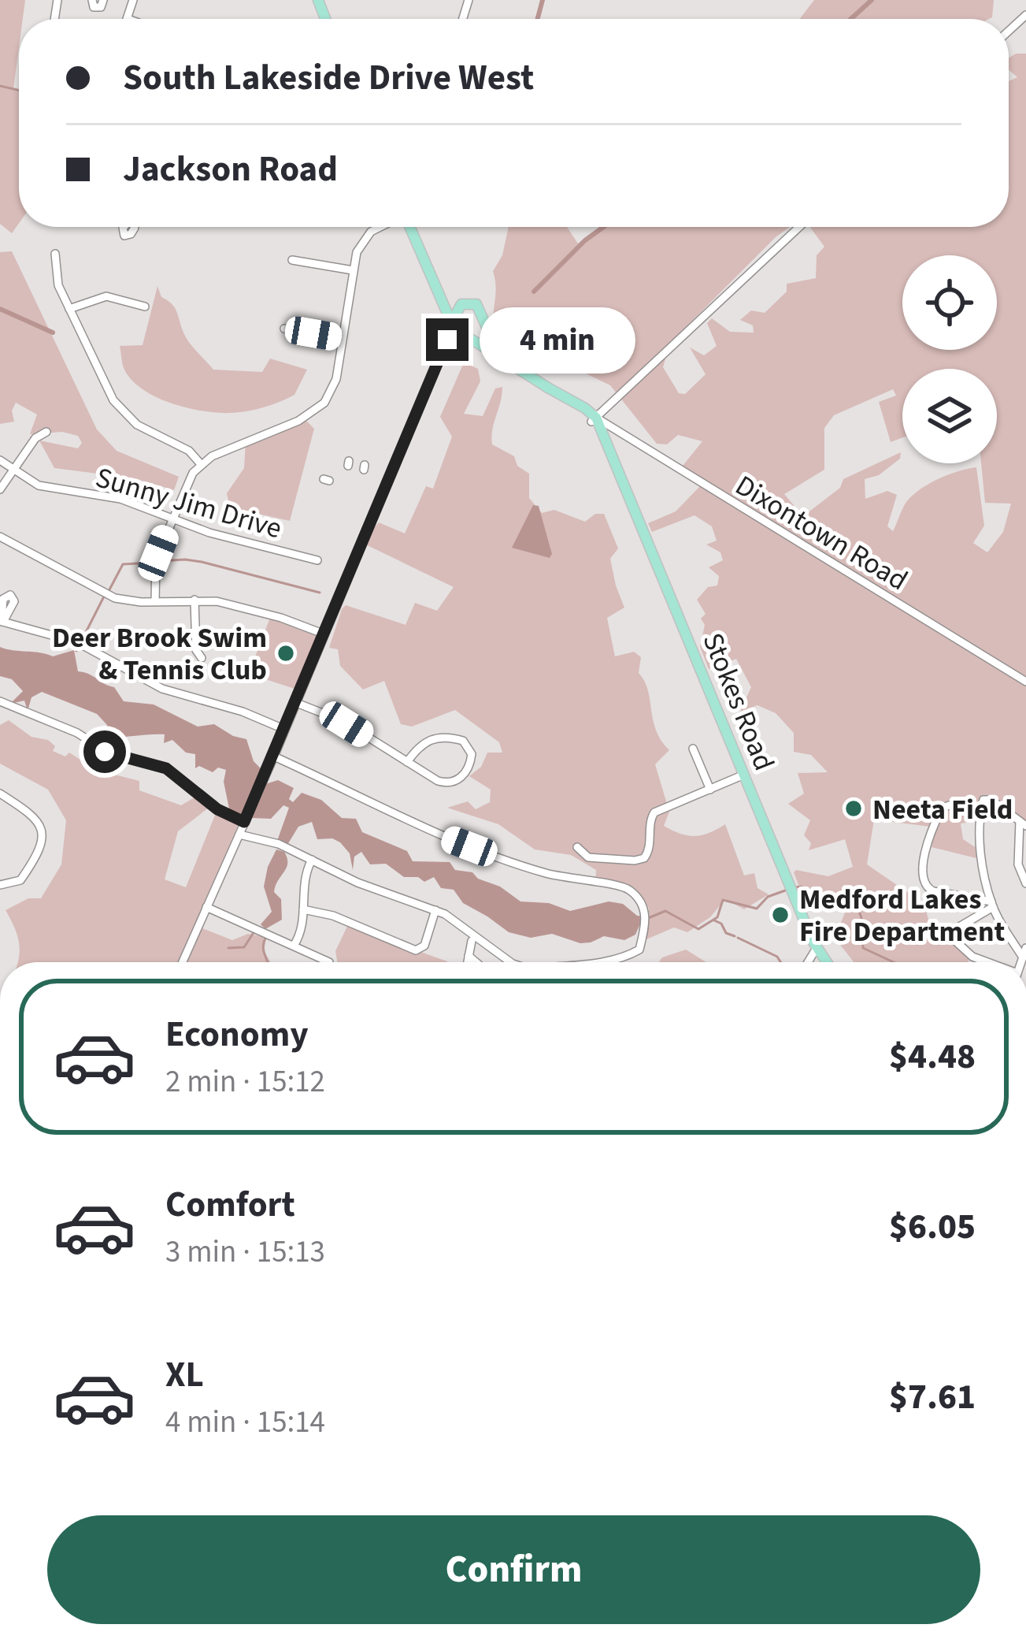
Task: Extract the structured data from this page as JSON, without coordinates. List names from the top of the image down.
{
  "streets": {
    "main road": ["Stokes Road"],
    "street": ["Sunny Jim Drive", "Dixontown Road"]
  },
  "crossings": [
    ["Dixontown Road", "Stokes Road"]
  ],
  "places": ["Deer Brook Swim & Tennis Club", "Neeta Field", "Medford Lakes Fire Department"],
  "page": {
    "banner": ["South Lakeside Drive West", "Jackson Road"],
    "bubble": "4 min",
    "list": [
      {
        "name": "Economy",
        "note": "2 min · 15:12",
        "value": "$4.48"
      },
      {
        "name": "Comfort",
        "note": "3 min · 15:13",
        "value": "$6.05"
      },
      {
        "name": "XL",
        "note": "4 min · 15:14",
        "value": "$7.61"
      }
    ],
    "buttons": "Confirm"
  }
}
